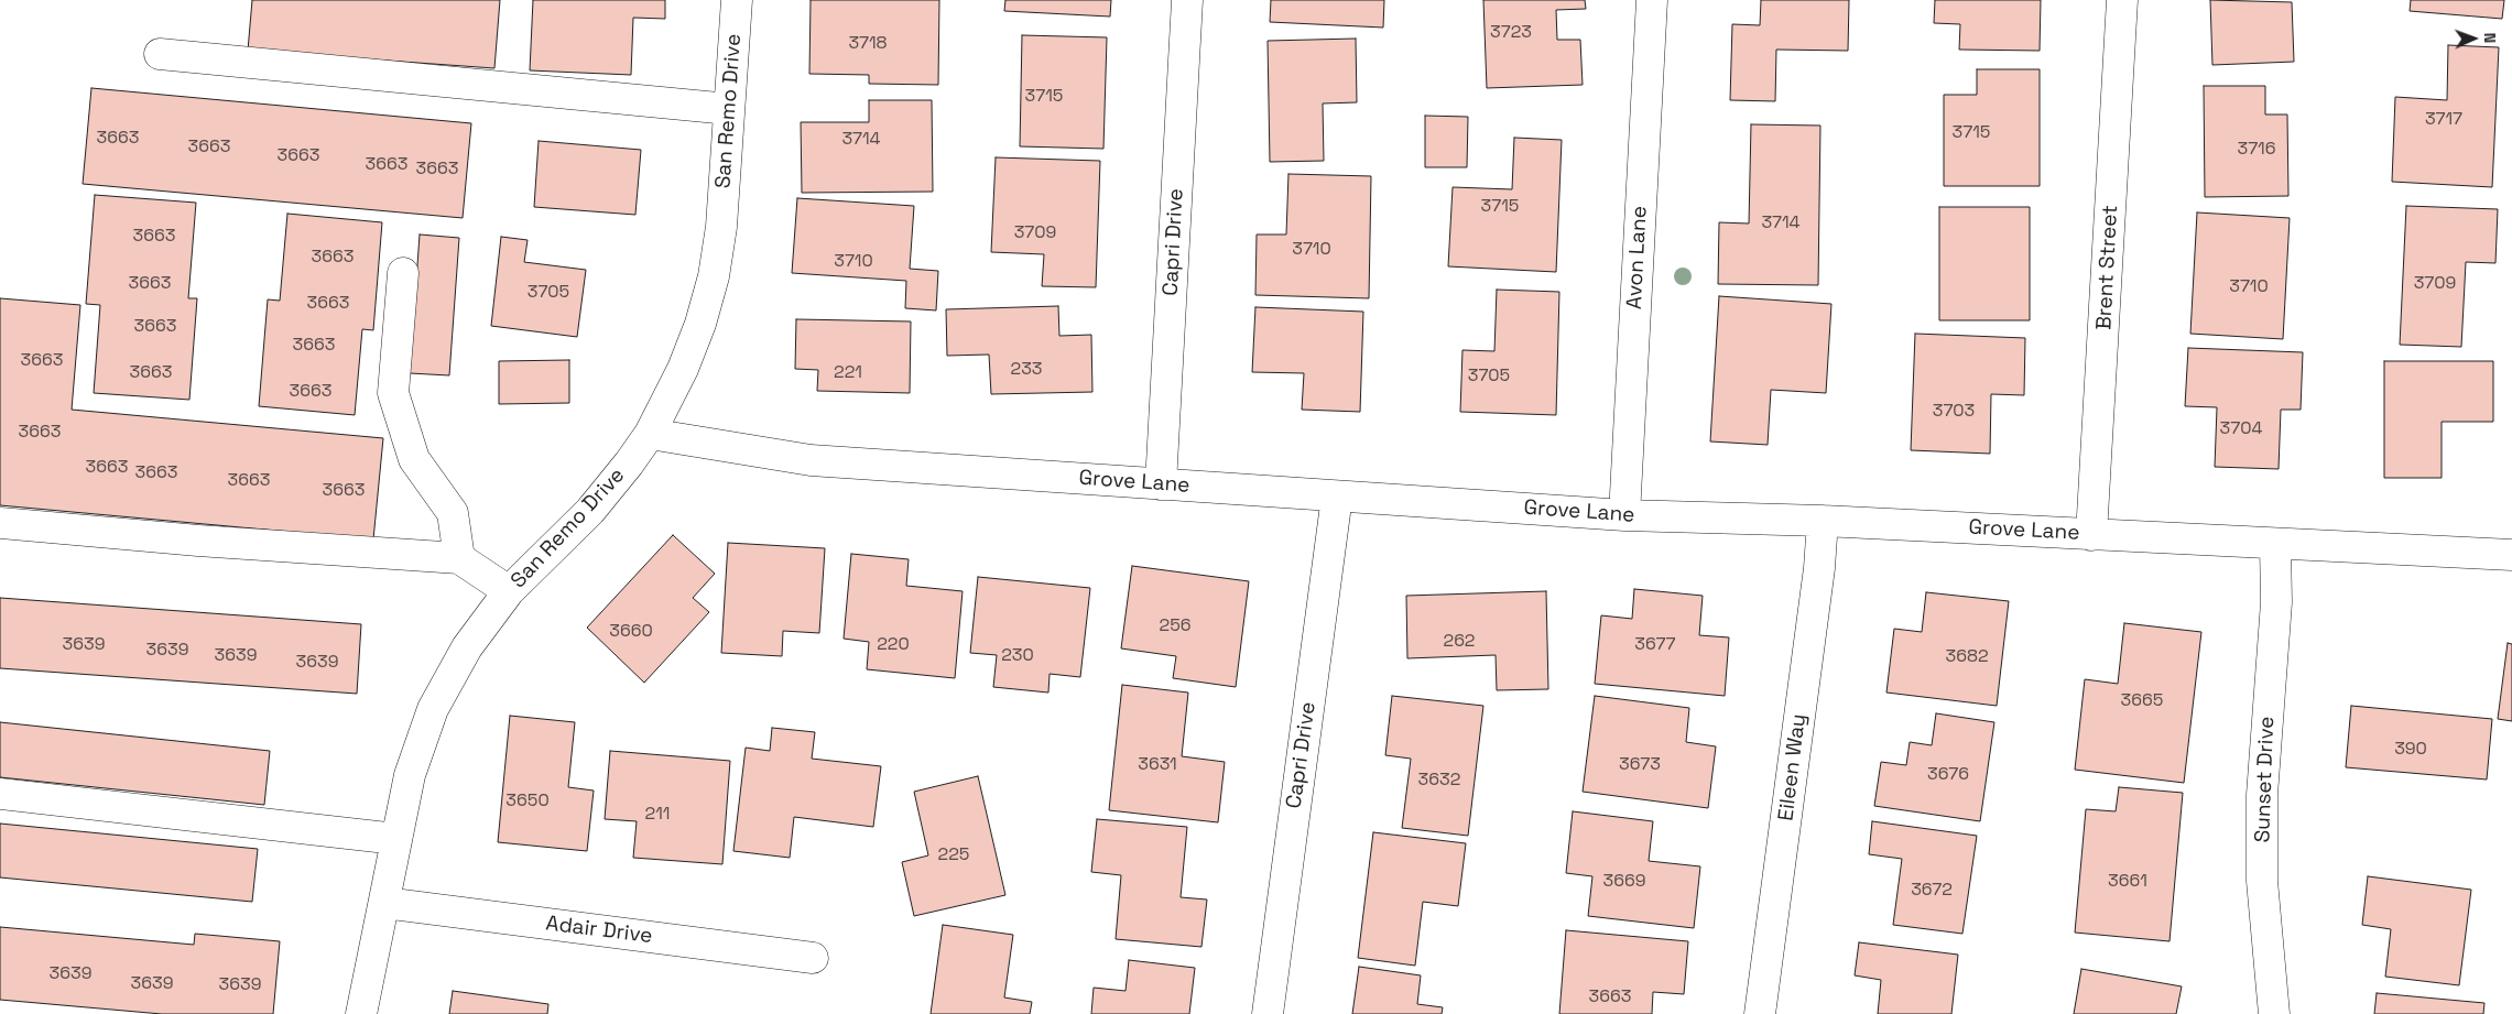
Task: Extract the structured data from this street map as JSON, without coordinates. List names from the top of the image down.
{
  "streets": {
    "street": [
      "San Remo Drive",
      "Capri Drive",
      "Avon Lane",
      "Brent Street",
      "Grove Lane",
      "Eileen Way",
      "Sunset Drive",
      "Adair Drive"
    ]
  },
  "crossings": [
    ["San Remo Drive", "Grove Lane"],
    ["San Remo Drive", "Adair Drive"],
    ["Capri Drive", "Grove Lane"],
    ["Avon Lane", "Grove Lane"],
    ["Brent Street", "Grove Lane"],
    ["Grove Lane", "Eileen Way"],
    ["Grove Lane", "Sunset Drive"]
  ],
  "house_numbers": [
    "3723",
    "3718",
    "3715",
    "3717",
    "3715",
    "3663",
    "3714",
    "3663",
    "3716",
    "3663",
    "3663",
    "3663",
    "3715",
    "3714",
    "3709",
    "3663",
    "3710",
    "3663",
    "3710",
    "3663",
    "3709",
    "3710",
    "3705",
    "3663",
    "3663",
    "3663",
    "3663",
    "233",
    "3663",
    "221",
    "3705",
    "3663",
    "3703",
    "3704",
    "3663",
    "3663",
    "3663",
    "3663",
    "3663",
    "256",
    "3660",
    "262",
    "3639",
    "220",
    "3677",
    "3639",
    "3639",
    "230",
    "3682",
    "3639",
    "3665",
    "390",
    "3631",
    "3673",
    "3676",
    "3632",
    "3650",
    "211",
    "225",
    "3669",
    "3661",
    "3672",
    "3639",
    "3639",
    "3639",
    "3663"
  ],
  "north": "right"
}
